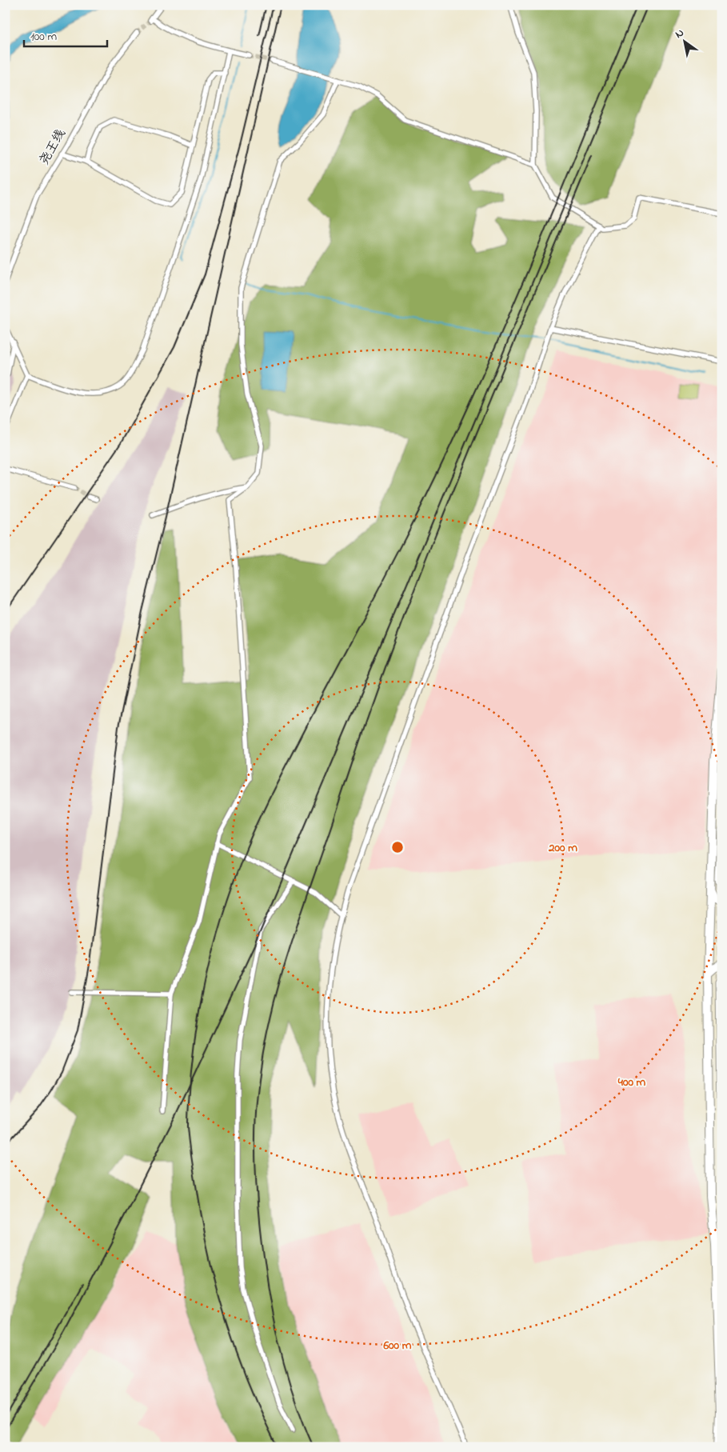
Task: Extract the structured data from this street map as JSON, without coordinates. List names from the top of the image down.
{
  "streets": {
    "street": ["尧王线"]
  },
  "scale_bar": "100 m",
  "north": "top left",
  "rings": ["200 m", "400 m", "600 m"]
}
